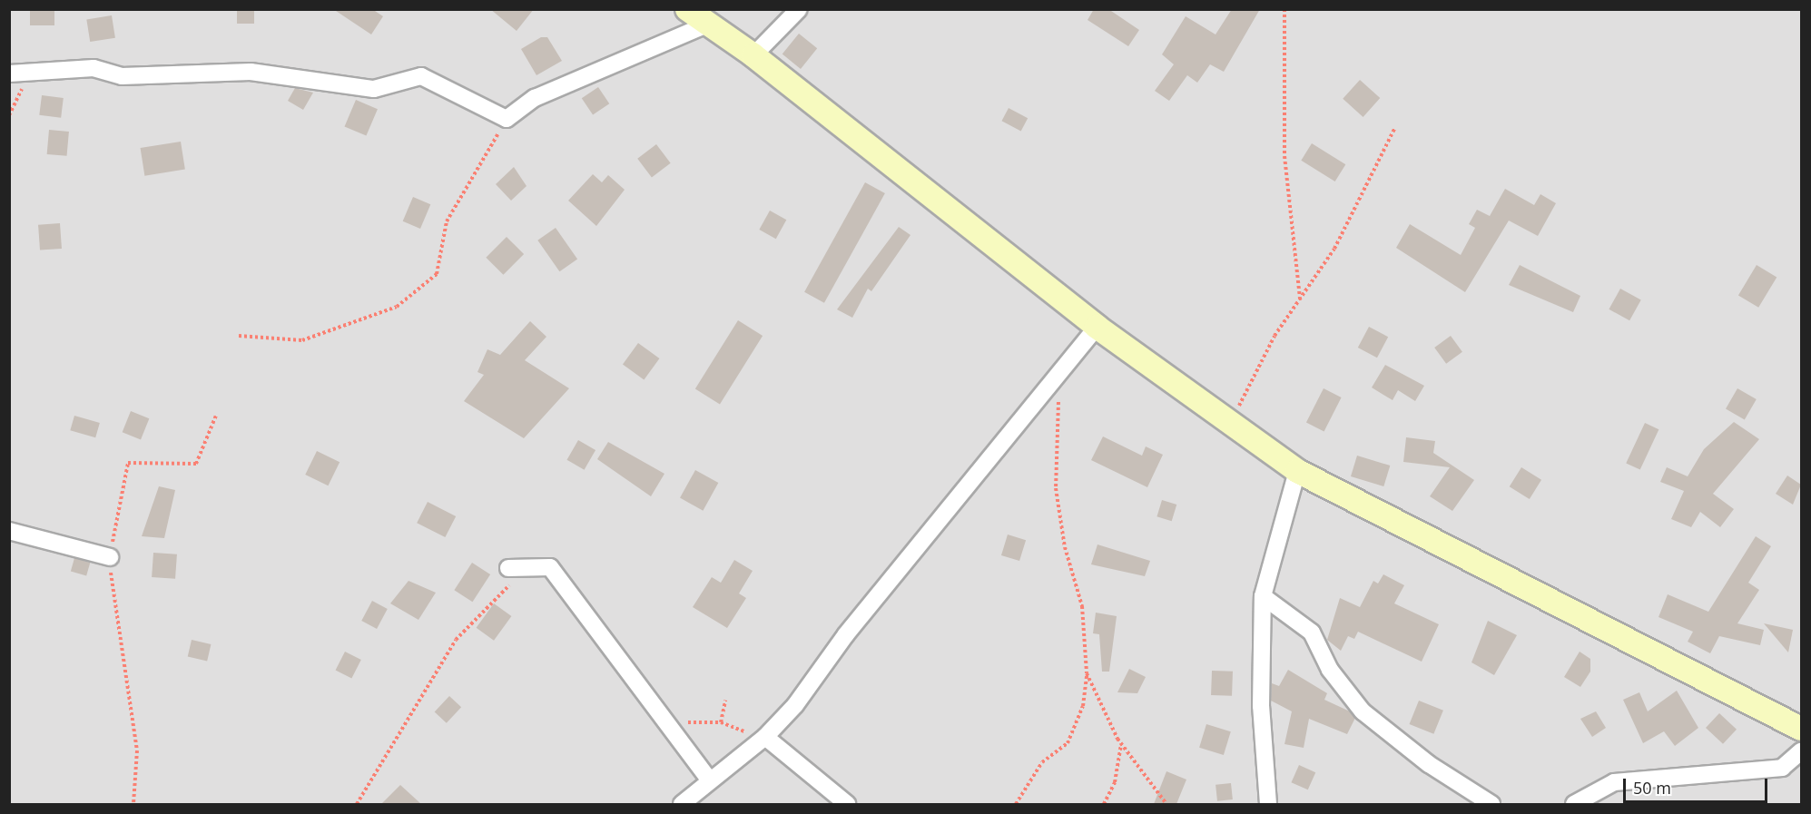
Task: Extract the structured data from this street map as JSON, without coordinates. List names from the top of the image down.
{
  "scale_bar": "50 m"
}
